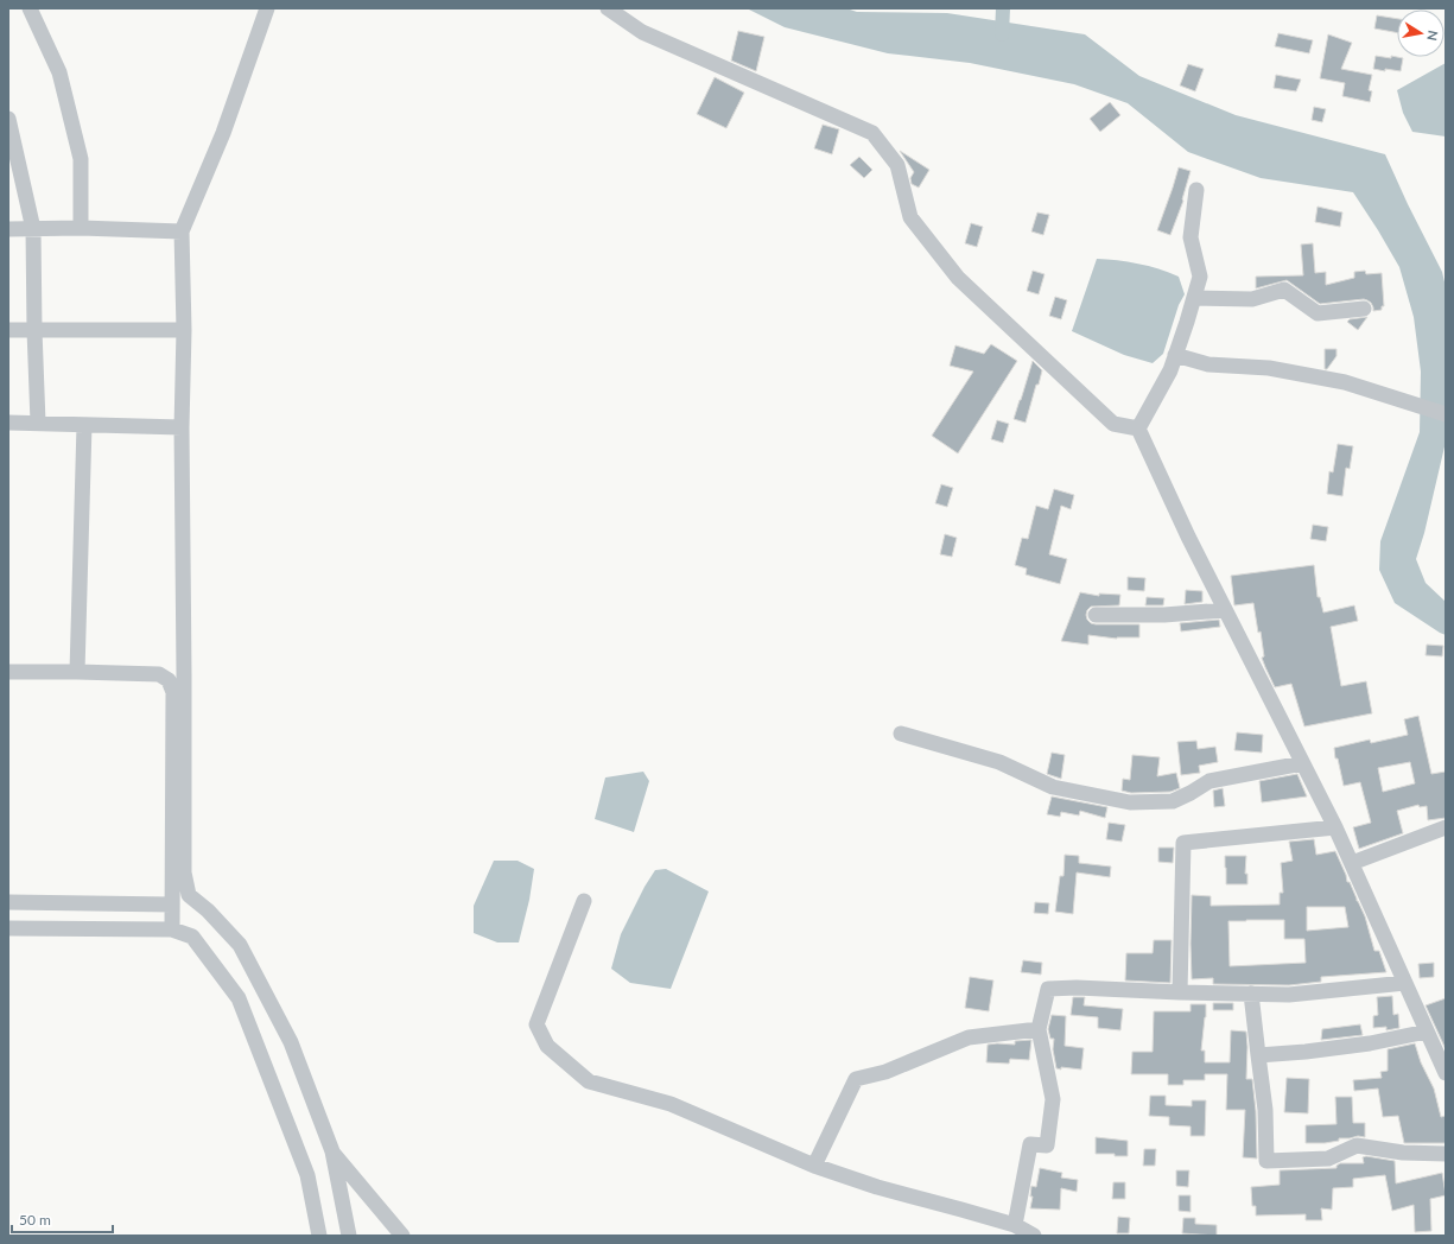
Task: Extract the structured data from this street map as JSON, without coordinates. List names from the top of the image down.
{
  "scale_bar": "50 m",
  "north": "right"
}
